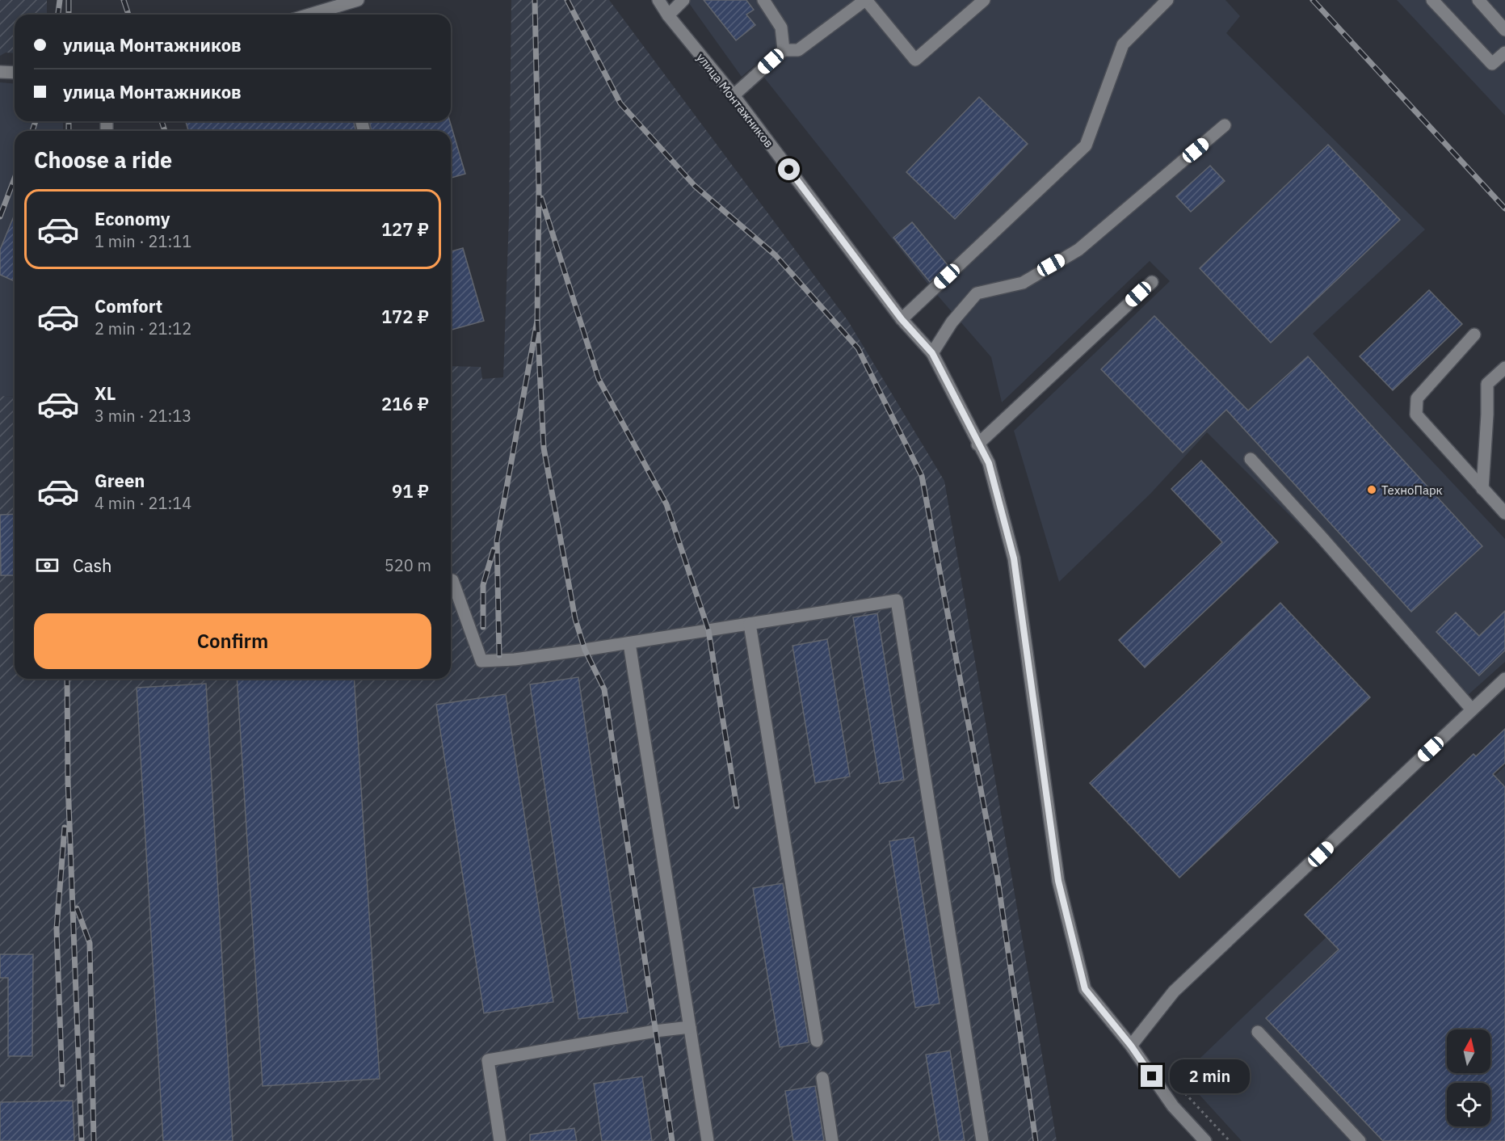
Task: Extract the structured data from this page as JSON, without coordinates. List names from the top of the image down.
{
  "streets": {
    "street": ["улица Монтажников"]
  },
  "places": ["ТехноПарк"],
  "north": "top",
  "page": {
    "banner": ["улица Монтажников", "улица Монтажников"],
    "heading": "Choose a ride",
    "list": [
      {
        "name": "Economy",
        "note": "1 min · 21:11",
        "value": "127 ₽"
      },
      {
        "name": "Comfort",
        "note": "2 min · 21:12",
        "value": "172 ₽"
      },
      {
        "name": "XL",
        "note": "3 min · 21:13",
        "value": "216 ₽"
      },
      {
        "name": "Green",
        "note": "4 min · 21:14",
        "value": "91 ₽"
      }
    ],
    "pay": ["Cash", "520 m"],
    "buttons": "Confirm",
    "bubble": "2 min"
  }
}
